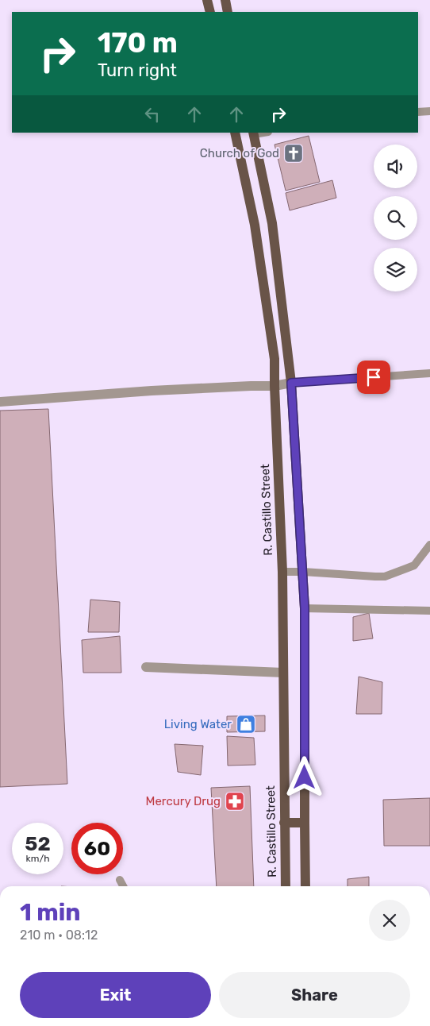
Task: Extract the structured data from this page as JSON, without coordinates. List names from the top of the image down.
{
  "streets": {
    "main road": ["R. Castillo Street"]
  },
  "places": {
    "church": ["Church of God"],
    "shop": ["Living Water"],
    "pharmacy": ["Mercury Drug"]
  },
  "page": {
    "turn": ["170 m", "Turn right"],
    "speed": "52 km/h",
    "limit": "60",
    "heading": ["1 min", "210 m · 08:12"],
    "buttons": ["Exit", "Share"]
  }
}
